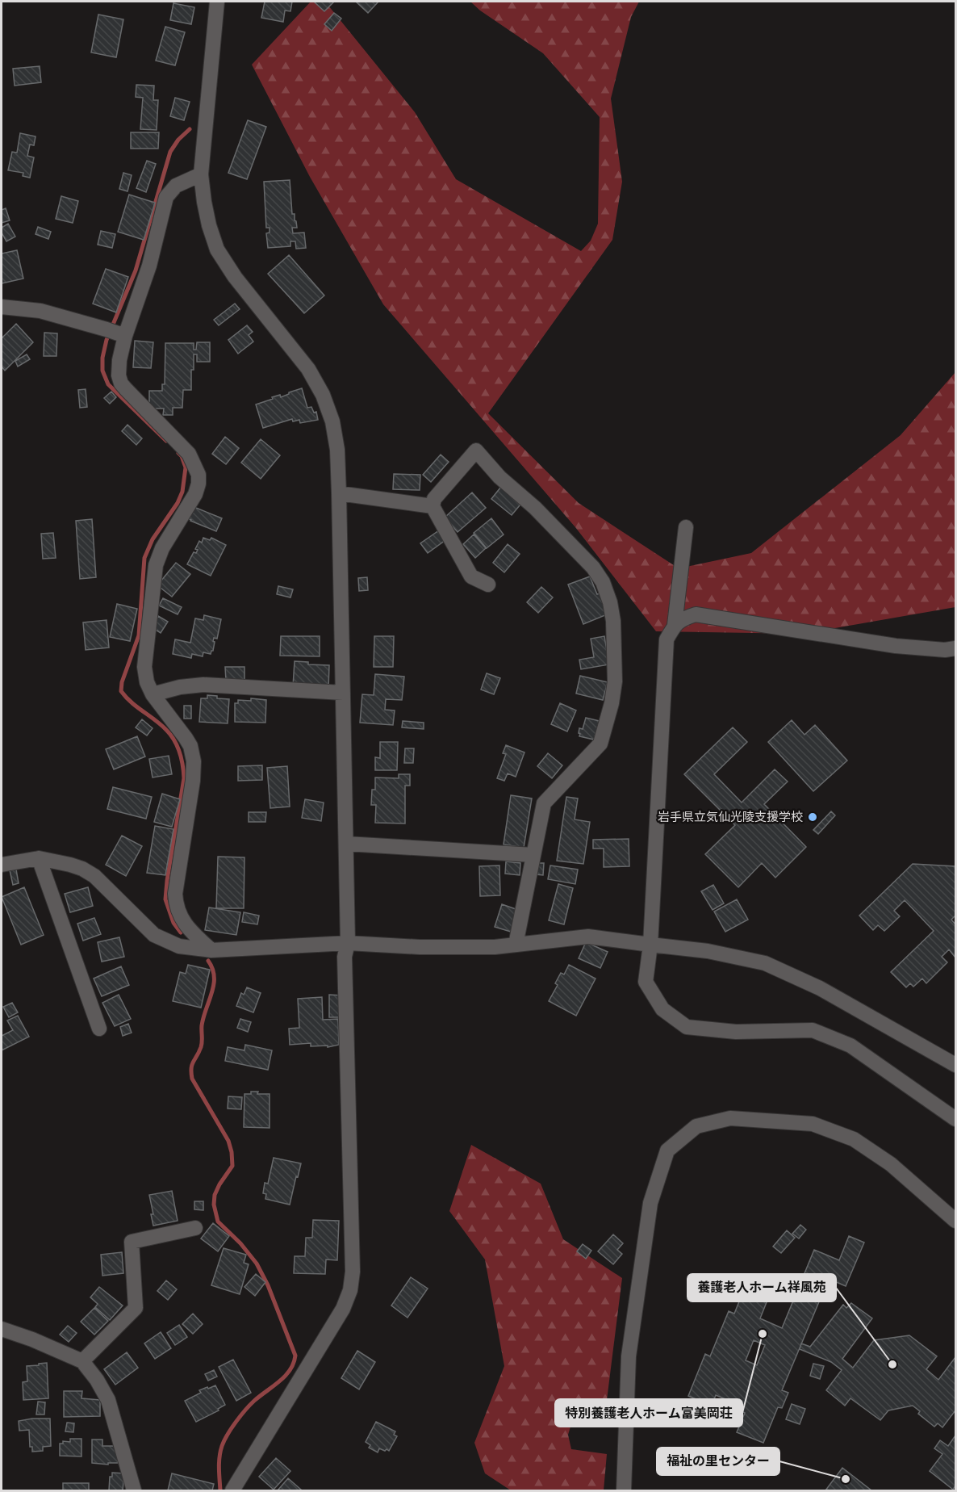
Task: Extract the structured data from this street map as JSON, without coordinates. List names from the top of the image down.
{
  "places": [
    "岩手県立気仙光陵支援学校",
    "特別養護老人ホーム富美岡荘",
    "養護老人ホーム祥風苑",
    "福祉の里センター"
  ]
}
